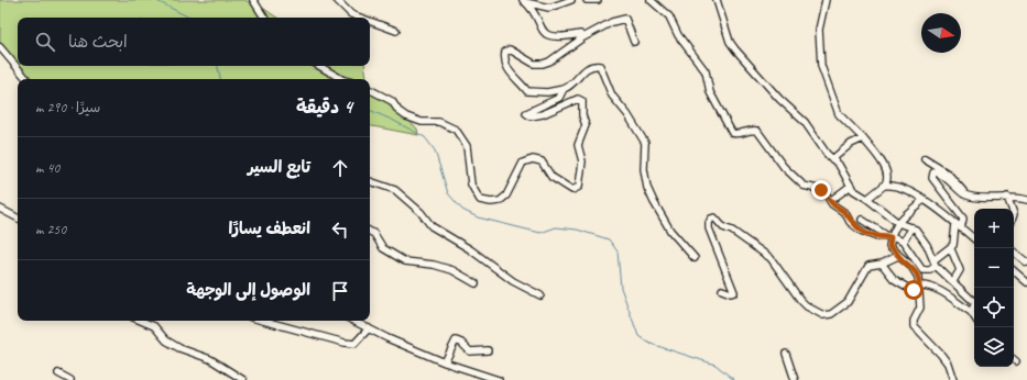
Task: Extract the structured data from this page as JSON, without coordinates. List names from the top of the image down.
{
  "north": "right",
  "page": {
    "search": "ابحث هنا",
    "heading": ["4 دقيقة", "سيرًا · 290 m"],
    "list": [
      ["تابع السير", "40 m"],
      ["انعطف يسارًا", "250 m"],
      "الوصول إلى الوجهة"
    ],
    "map_buttons": ["+", "−"]
  }
}
